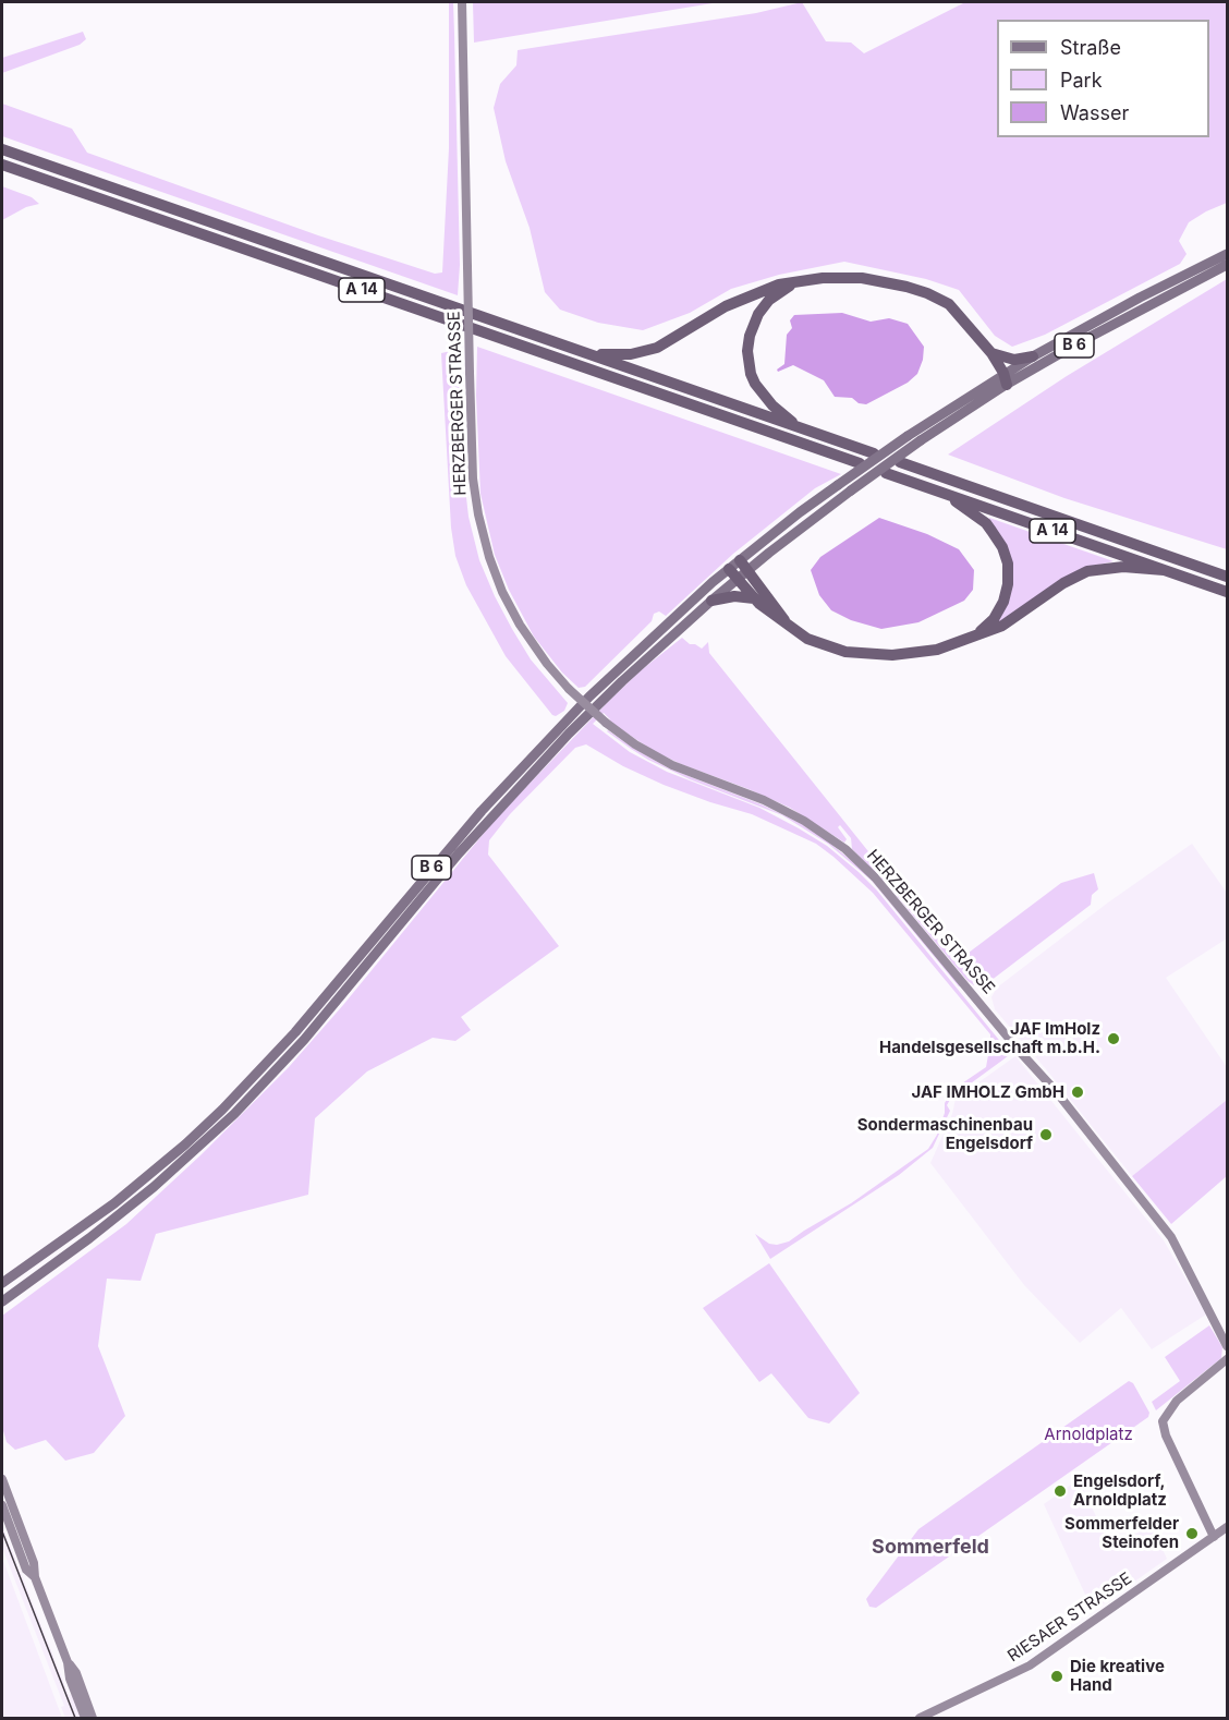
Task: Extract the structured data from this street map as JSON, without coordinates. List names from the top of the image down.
{
  "streets": {
    "highway": ["A 14"],
    "main road": ["B 6", "HERZBERGER STRASSE", "RIESAER STRASSE"]
  },
  "districts": ["Sommerfeld"],
  "parks": ["Arnoldplatz"],
  "places": [
    "JAF ImHolz Handelsgesellschaft m.b.H.",
    "JAF IMHOLZ GmbH",
    "Sondermaschinenbau Engelsdorf",
    "Engelsdorf, Arnoldplatz",
    "Sommerfelder Steinofen",
    "Die kreative Hand"
  ],
  "legend": ["Straße", "Park", "Wasser"]
}
